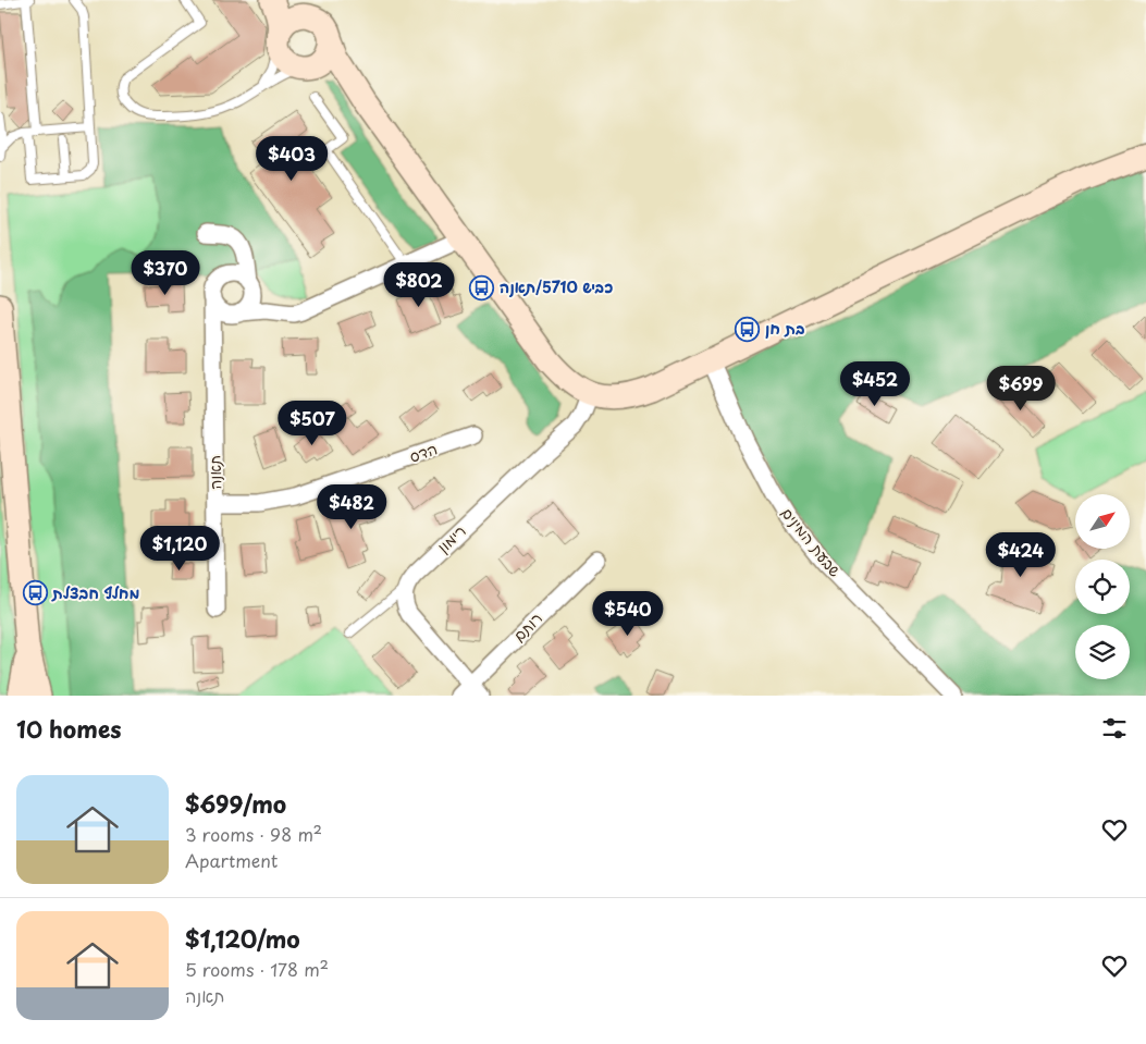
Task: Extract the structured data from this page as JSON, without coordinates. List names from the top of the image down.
{
  "streets": {
    "street": [
      "הדס",
      "תאנה",
      "רימון",
      "שבעת המינים",
      "רותם"
    ]
  },
  "crossings": [
    ["הדס", "תאנה"]
  ],
  "places": {
    "bus stop": ["כביש 5710/תאנה", "בת חן", "מחלף חבצלת"]
  },
  "north": "top right",
  "page": {
    "price": [
      "$403",
      "$370",
      "$802",
      "$452",
      "$699",
      "$507",
      "$482",
      "$1,120",
      "$424",
      "$540"
    ],
    "heading": "10 homes",
    "list": [
      {
        "name": "$699/mo",
        "note": "3 rooms · 98 m² · Apartment"
      },
      {
        "name": "$1,120/mo",
        "note": "5 rooms · 178 m² · תאנה"
      }
    ]
  }
}
